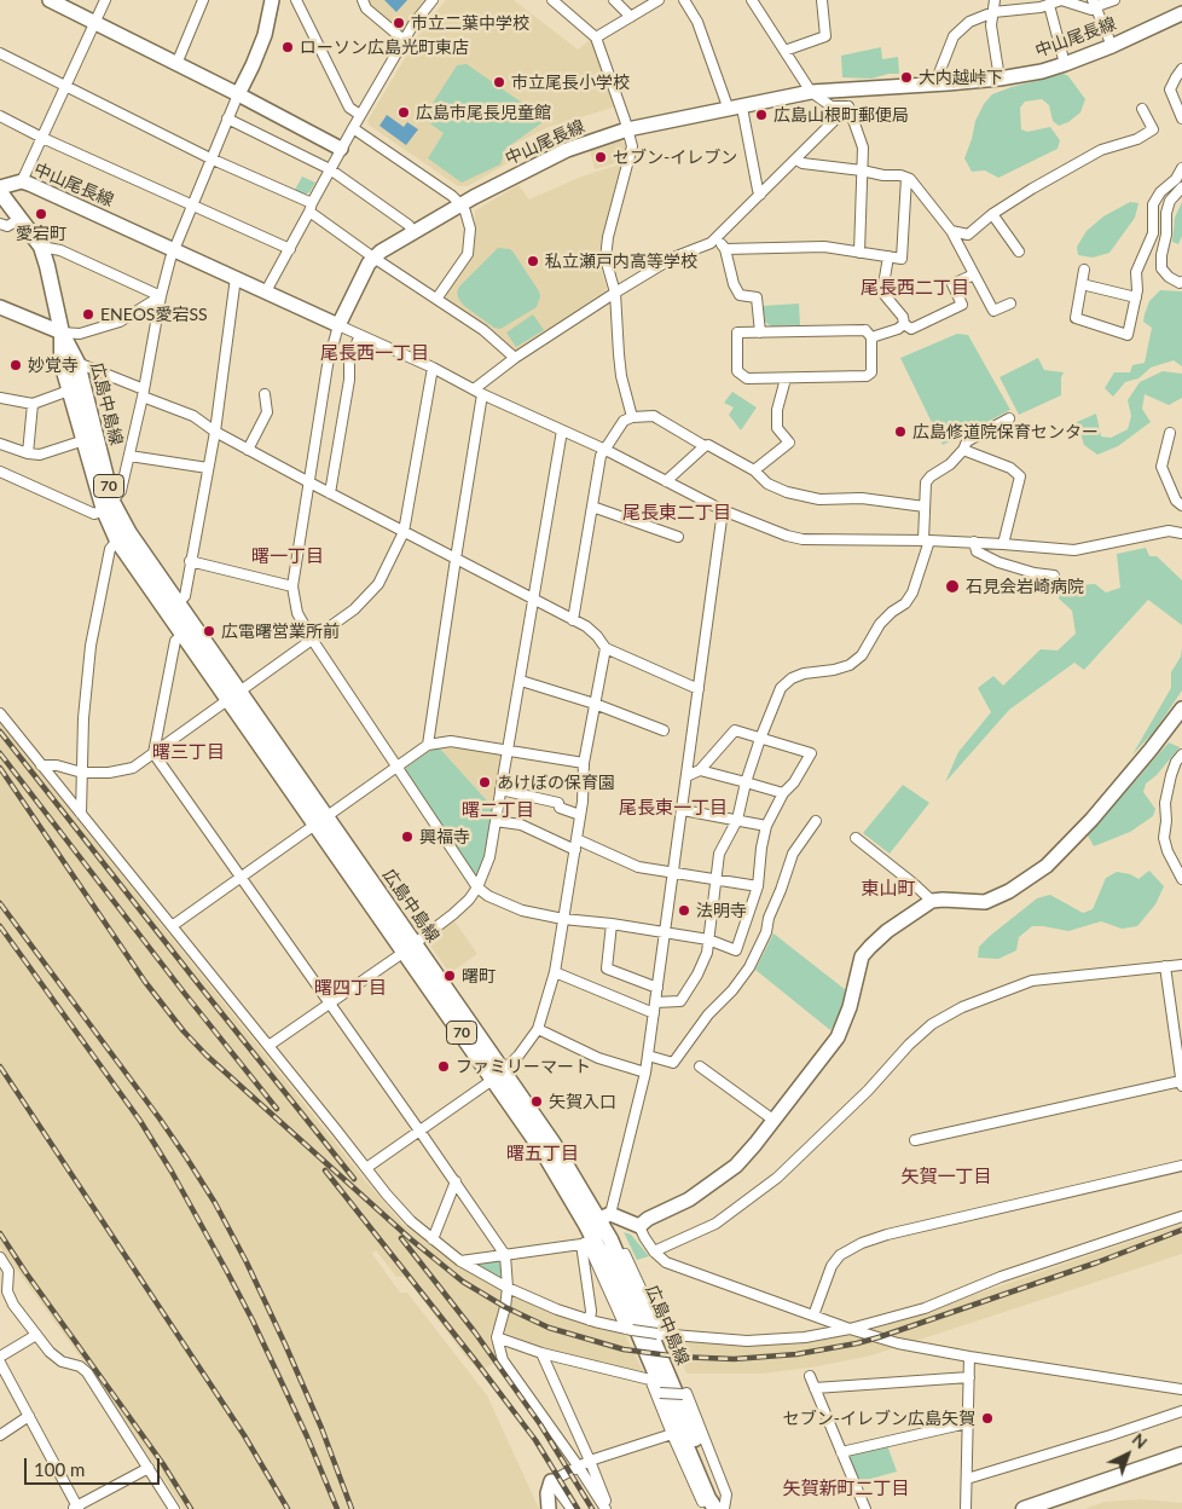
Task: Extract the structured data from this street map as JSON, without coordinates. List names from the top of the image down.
{
  "streets": {
    "main road": ["広島中島線", "70"],
    "street": ["中山尾長線"]
  },
  "districts": [
    "尾長西二丁目",
    "尾長西一丁目",
    "尾長東二丁目",
    "曙一丁目",
    "曙三丁目",
    "尾長東一丁目",
    "曙二丁目",
    "東山町",
    "曙四丁目",
    "曙五丁目",
    "矢賀一丁目",
    "矢賀新町二丁目"
  ],
  "places": [
    "市立二葉中学校",
    "ローソン広島光町東店",
    "大内越峠下",
    "市立尾長小学校",
    "広島市尾長児童館",
    "広島山根町郵便局",
    "セブン-イレブン",
    "愛宕町",
    "私立瀬戸内高等学校",
    "ENEOS愛宕SS",
    "妙覚寺",
    "広島修道院保育センター",
    "石見会岩崎病院",
    "広電曙営業所前",
    "あけぼの保育園",
    "興福寺",
    "法明寺",
    "曙町",
    "ファミリーマート",
    "矢賀入口",
    "セブン-イレブン広島矢賀"
  ],
  "scale_bar": "100 m",
  "north": "top right"
}
